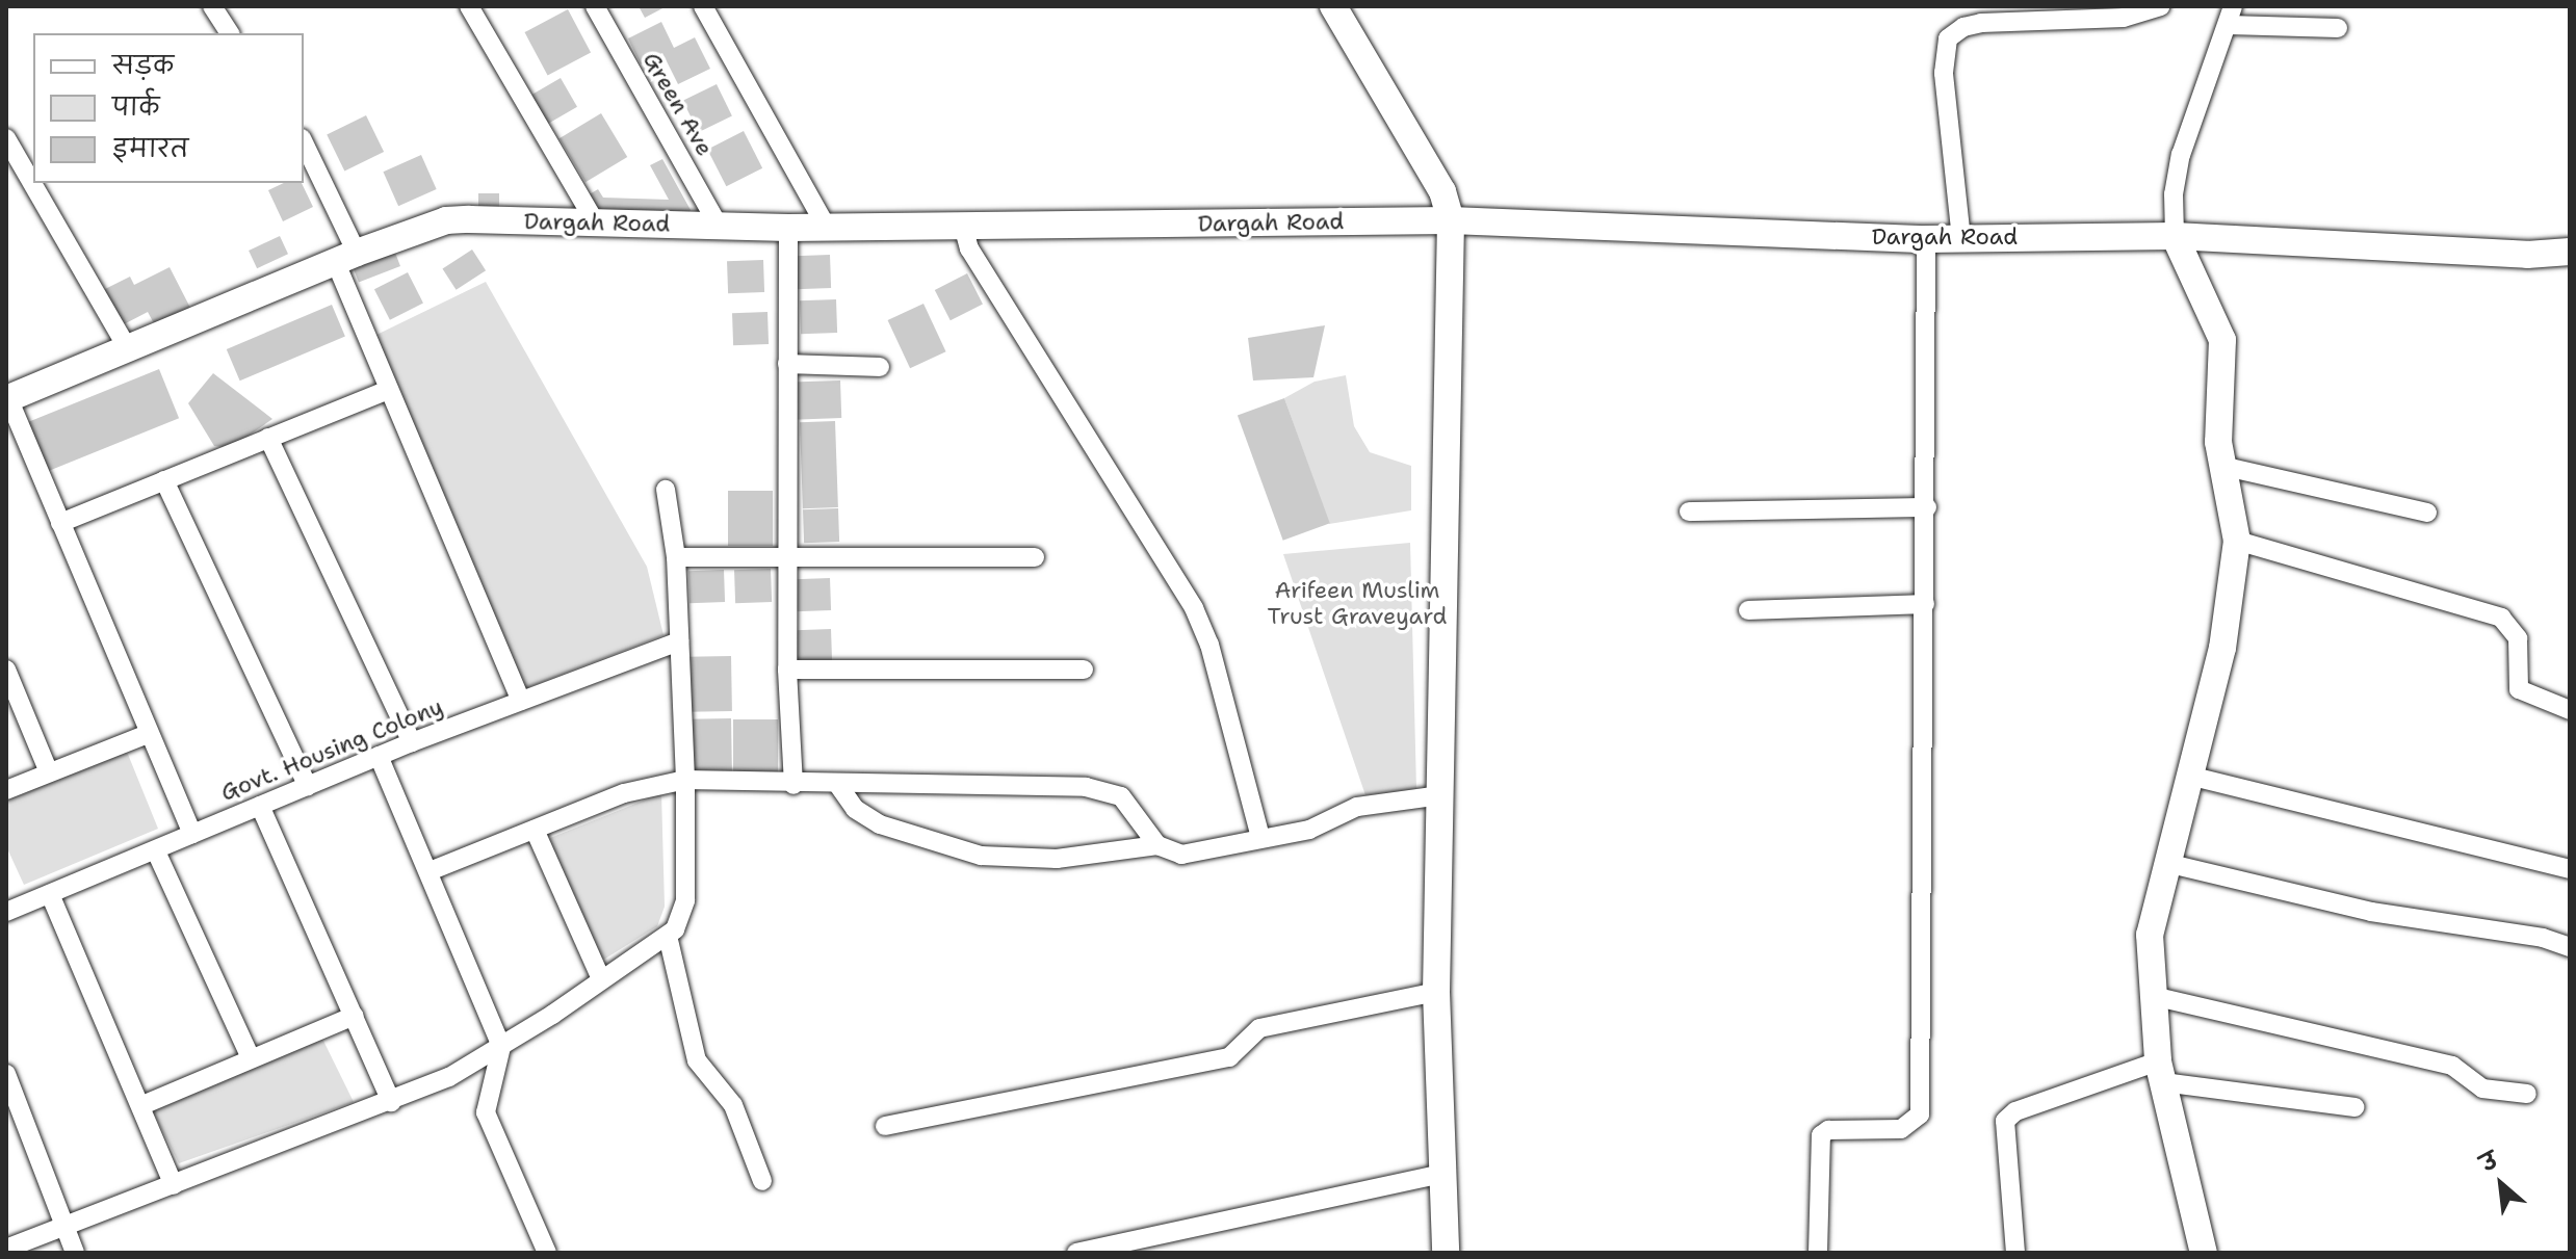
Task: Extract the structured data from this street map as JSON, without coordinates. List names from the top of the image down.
{
  "streets": {
    "street": ["Green Ave", "Dargah Road", "Govt. Housing Colony"]
  },
  "crossings": [
    ["Green Ave", "Dargah Road"]
  ],
  "parks": ["Arifeen Muslim Trust Graveyard"],
  "legend": ["सड़क", "पार्क", "इमारत"],
  "north": "top left"
}
